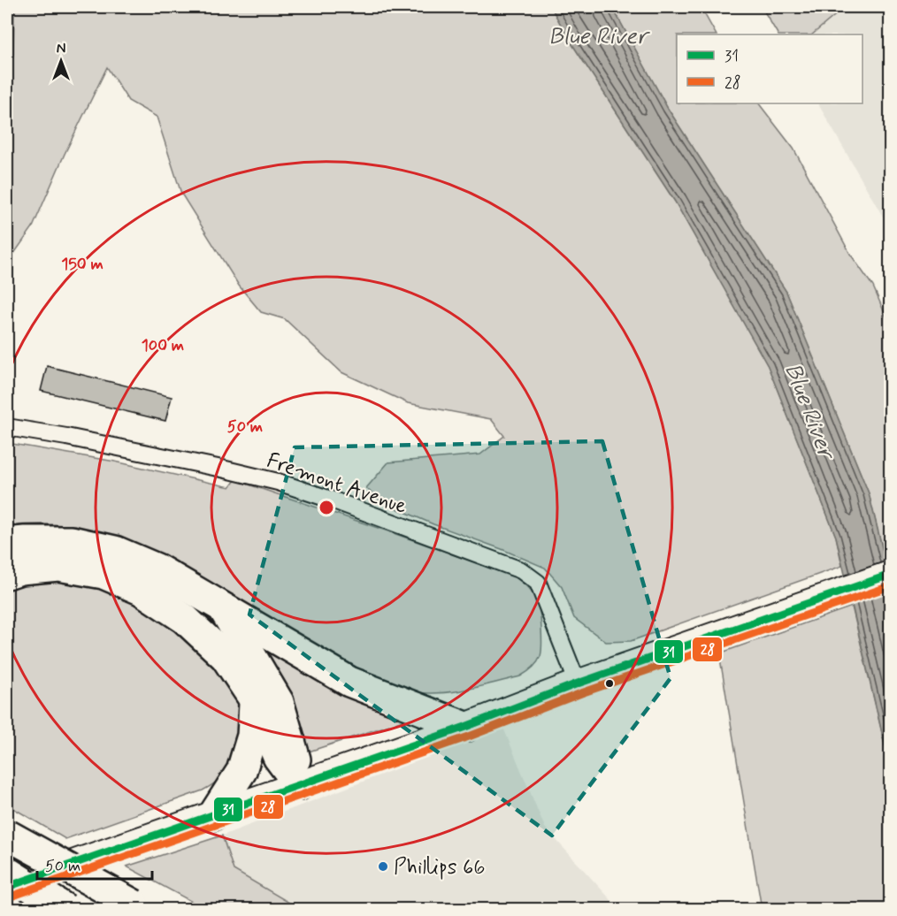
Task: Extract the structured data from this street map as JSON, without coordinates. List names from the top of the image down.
{
  "streets": {
    "street": ["Fremont Avenue"]
  },
  "water": ["Blue River"],
  "places": ["Phillips 66"],
  "lines": ["transit line 31", "transit line 28"],
  "legend": ["31", "28"],
  "scale_bar": "50 m",
  "north": "top",
  "rings": ["150 m", "100 m", "50 m"]
}
